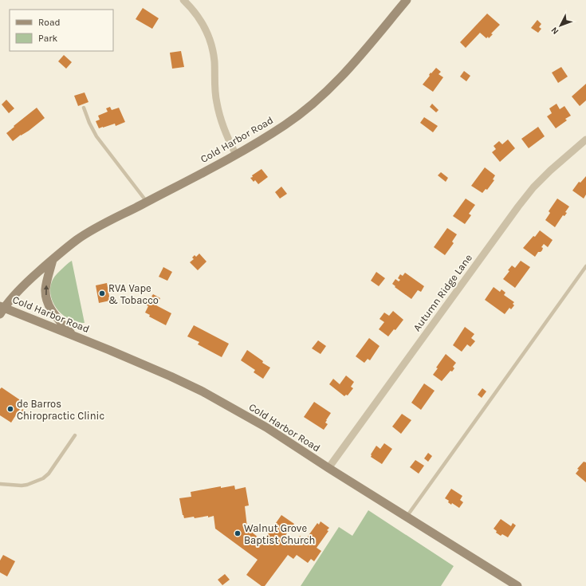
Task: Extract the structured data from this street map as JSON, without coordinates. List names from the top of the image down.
{
  "streets": {
    "main road": ["Cold Harbor Road"],
    "street": ["Autumn Ridge Lane"]
  },
  "crossings": [
    ["Cold Harbor Road", "Autumn Ridge Lane"]
  ],
  "places": ["RVA Vape & Tobacco", "de Barros Chiropractic Clinic", "Walnut Grove Baptist Church"],
  "legend": ["Road", "Park"],
  "north": "bottom left"
}
